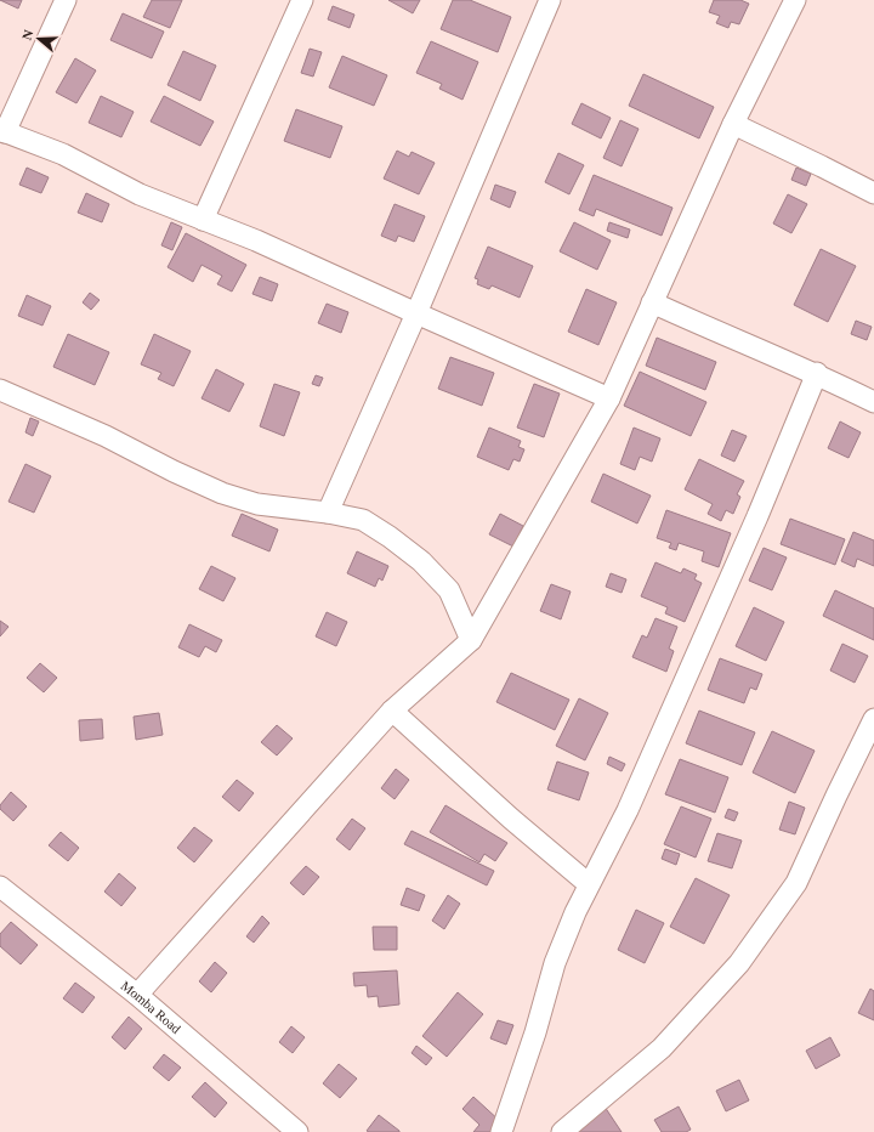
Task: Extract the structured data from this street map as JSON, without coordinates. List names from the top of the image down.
{
  "streets": {
    "street": ["Momba Road"]
  },
  "north": "left"
}
